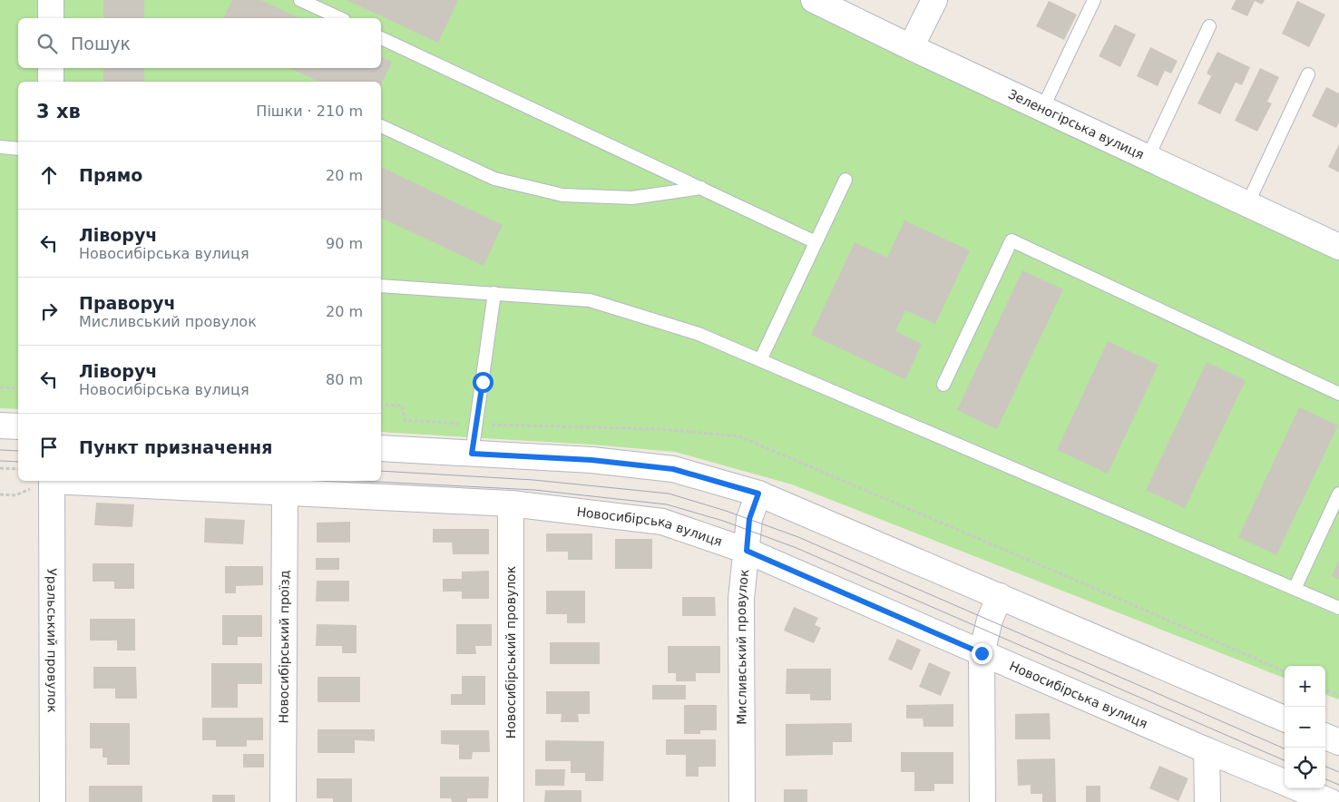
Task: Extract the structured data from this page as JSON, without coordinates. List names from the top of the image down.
{
  "streets": {
    "street": [
      "Зеленогірська вулиця",
      "Новосибірська вулиця",
      "Уральський провулок",
      "Новосибірський проїзд",
      "Мисливський провулок",
      "Новосибірський провулок"
    ]
  },
  "crossings": [
    ["Новосибірська вулиця", "Новосибірський проїзд"],
    ["Новосибірська вулиця", "Мисливський провулок"],
    ["Новосибірська вулиця", "Новосибірський провулок"]
  ],
  "page": {
    "search": "Пошук",
    "heading": ["3 хв", "Пішки · 210 m"],
    "list": [
      ["Прямо", "20 m"],
      ["Ліворуч", "Новосибірська вулиця", "90 m"],
      ["Праворуч", "Мисливський провулок", "20 m"],
      ["Ліворуч", "Новосибірська вулиця", "80 m"],
      "Пункт призначення"
    ],
    "map_buttons": ["+", "−"]
  }
}
